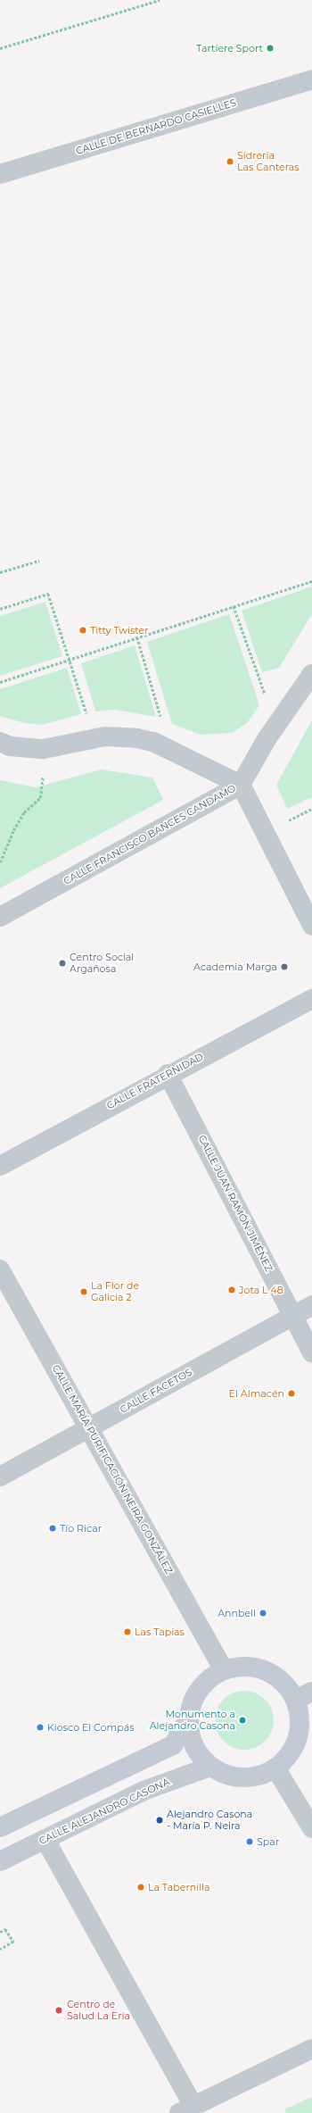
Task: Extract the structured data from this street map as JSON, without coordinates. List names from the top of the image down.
{
  "streets": {
    "main road": ["CALLE ALEJANDRO CASONA"],
    "street": [
      "CALLE DE BERNARDO CASIELLES",
      "CALLE FRANCISCO BANCES CANDAMO",
      "CALLE FRATERNIDAD",
      "CALLE JUAN RAMÓN JIMÉNEZ",
      "CALLE FACETOS",
      "CALLE MARÍA PURIFICACIÓN NEIRA GONZÁLEZ"
    ]
  },
  "crossings": [
    ["CALLE FRATERNIDAD", "CALLE JUAN RAMÓN JIMÉNEZ"],
    ["CALLE JUAN RAMÓN JIMÉNEZ", "CALLE FACETOS"],
    ["CALLE FACETOS", "CALLE MARÍA PURIFICACIÓN NEIRA GONZÁLEZ"],
    ["CALLE MARÍA PURIFICACIÓN NEIRA GONZÁLEZ", "CALLE ALEJANDRO CASONA"]
  ],
  "places": [
    "Tartiere Sport",
    "Sidrería Las Canteras",
    "Titty Twister",
    "Centro Social Argañosa",
    "Academia Marga",
    "Jota L 48",
    "La Flor de Galicia 2",
    "El Almacén",
    "Tío Ricar",
    "Annbell",
    "Las Tapias",
    "Monumento a Alejandro Casona",
    "Kiosco El Compás",
    "Alejandro Casona - María P. Neira",
    "Spar",
    "La Tabernilla",
    "Centro de Salud La Ería"
  ]
}
